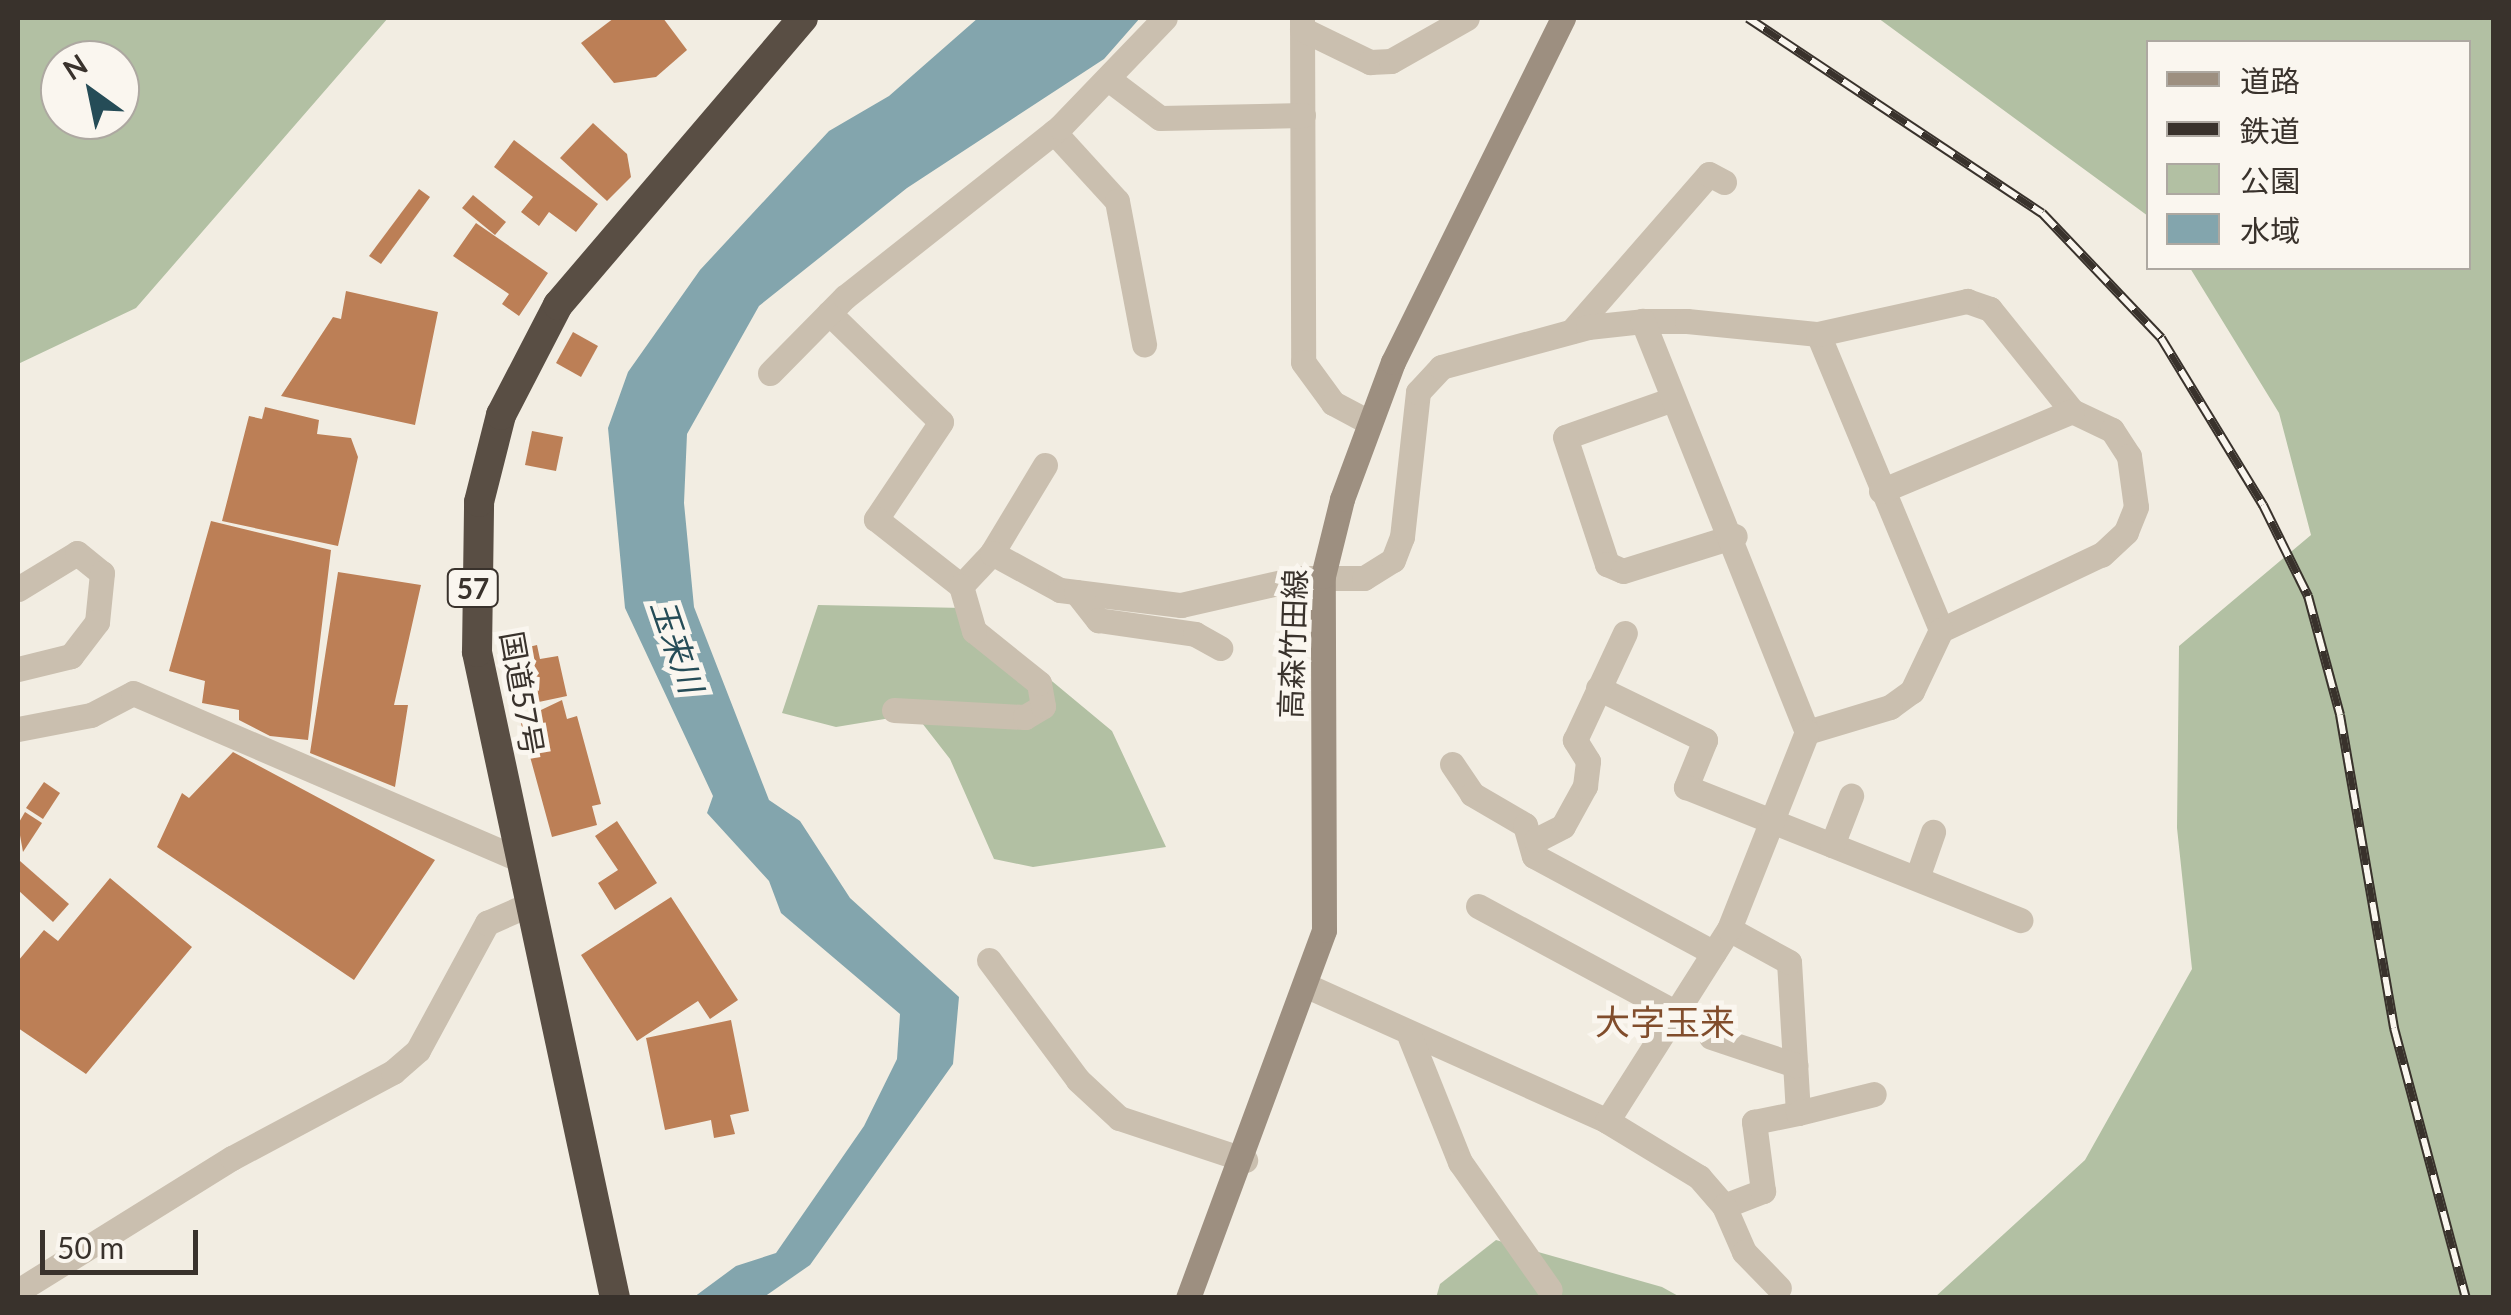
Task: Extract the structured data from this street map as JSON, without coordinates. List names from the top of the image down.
{
  "streets": {
    "highway": ["57", "国道57号"],
    "main road": ["高森竹田線"]
  },
  "districts": ["大字玉来"],
  "water": ["玉来川"],
  "legend": [
    "道路",
    "鉄道",
    "公園",
    "水域"
  ],
  "scale_bar": "50 m",
  "north": "top left"
}
